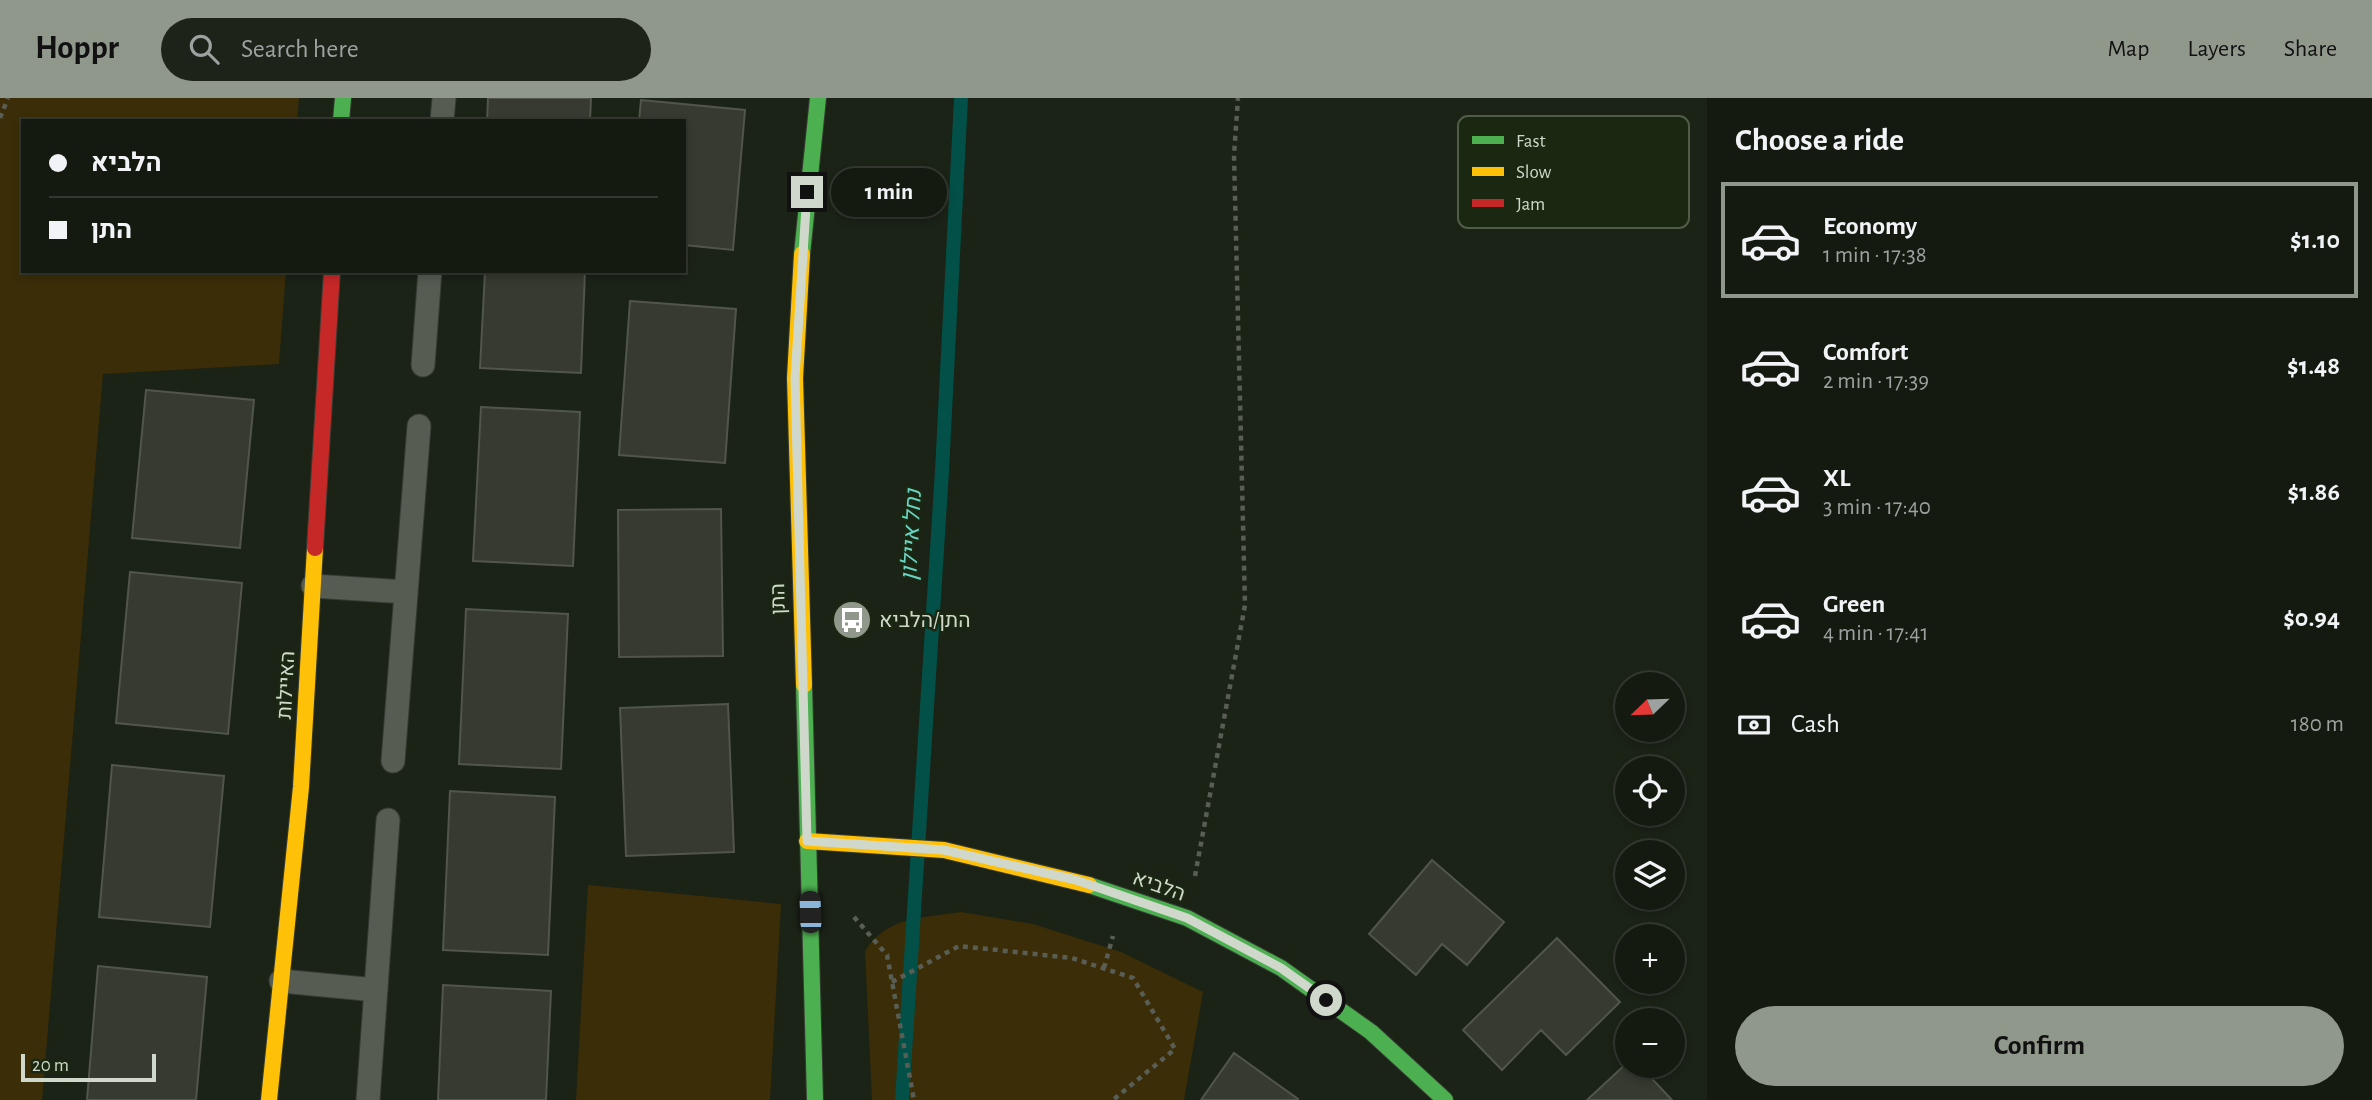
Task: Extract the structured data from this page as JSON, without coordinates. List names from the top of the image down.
{
  "streets": {
    "street": ["התן", "האיילות", "הלביא"]
  },
  "crossings": [
    ["התן", "הלביא"]
  ],
  "water": ["נחל איילון"],
  "places": {
    "bus stop": ["התן/הלביא"]
  },
  "legend": ["Fast", "Slow", "Jam"],
  "scale_bar": "20 m",
  "north": "bottom left",
  "page": {
    "header": "Hoppr",
    "search": "Search here",
    "nav": ["Map", "Layers", "Share"],
    "heading": "Choose a ride",
    "banner": ["הלביא", "התן"],
    "bubble": "1 min",
    "list": [
      {
        "name": "Economy",
        "note": "1 min · 17:38",
        "value": "$1.10"
      },
      {
        "name": "Comfort",
        "note": "2 min · 17:39",
        "value": "$1.48"
      },
      {
        "name": "XL",
        "note": "3 min · 17:40",
        "value": "$1.86"
      },
      {
        "name": "Green",
        "note": "4 min · 17:41",
        "value": "$0.94"
      }
    ],
    "map_buttons": ["+", "−"],
    "pay": ["Cash", "180 m"],
    "buttons": "Confirm",
    "scale": "20 m"
  }
}
